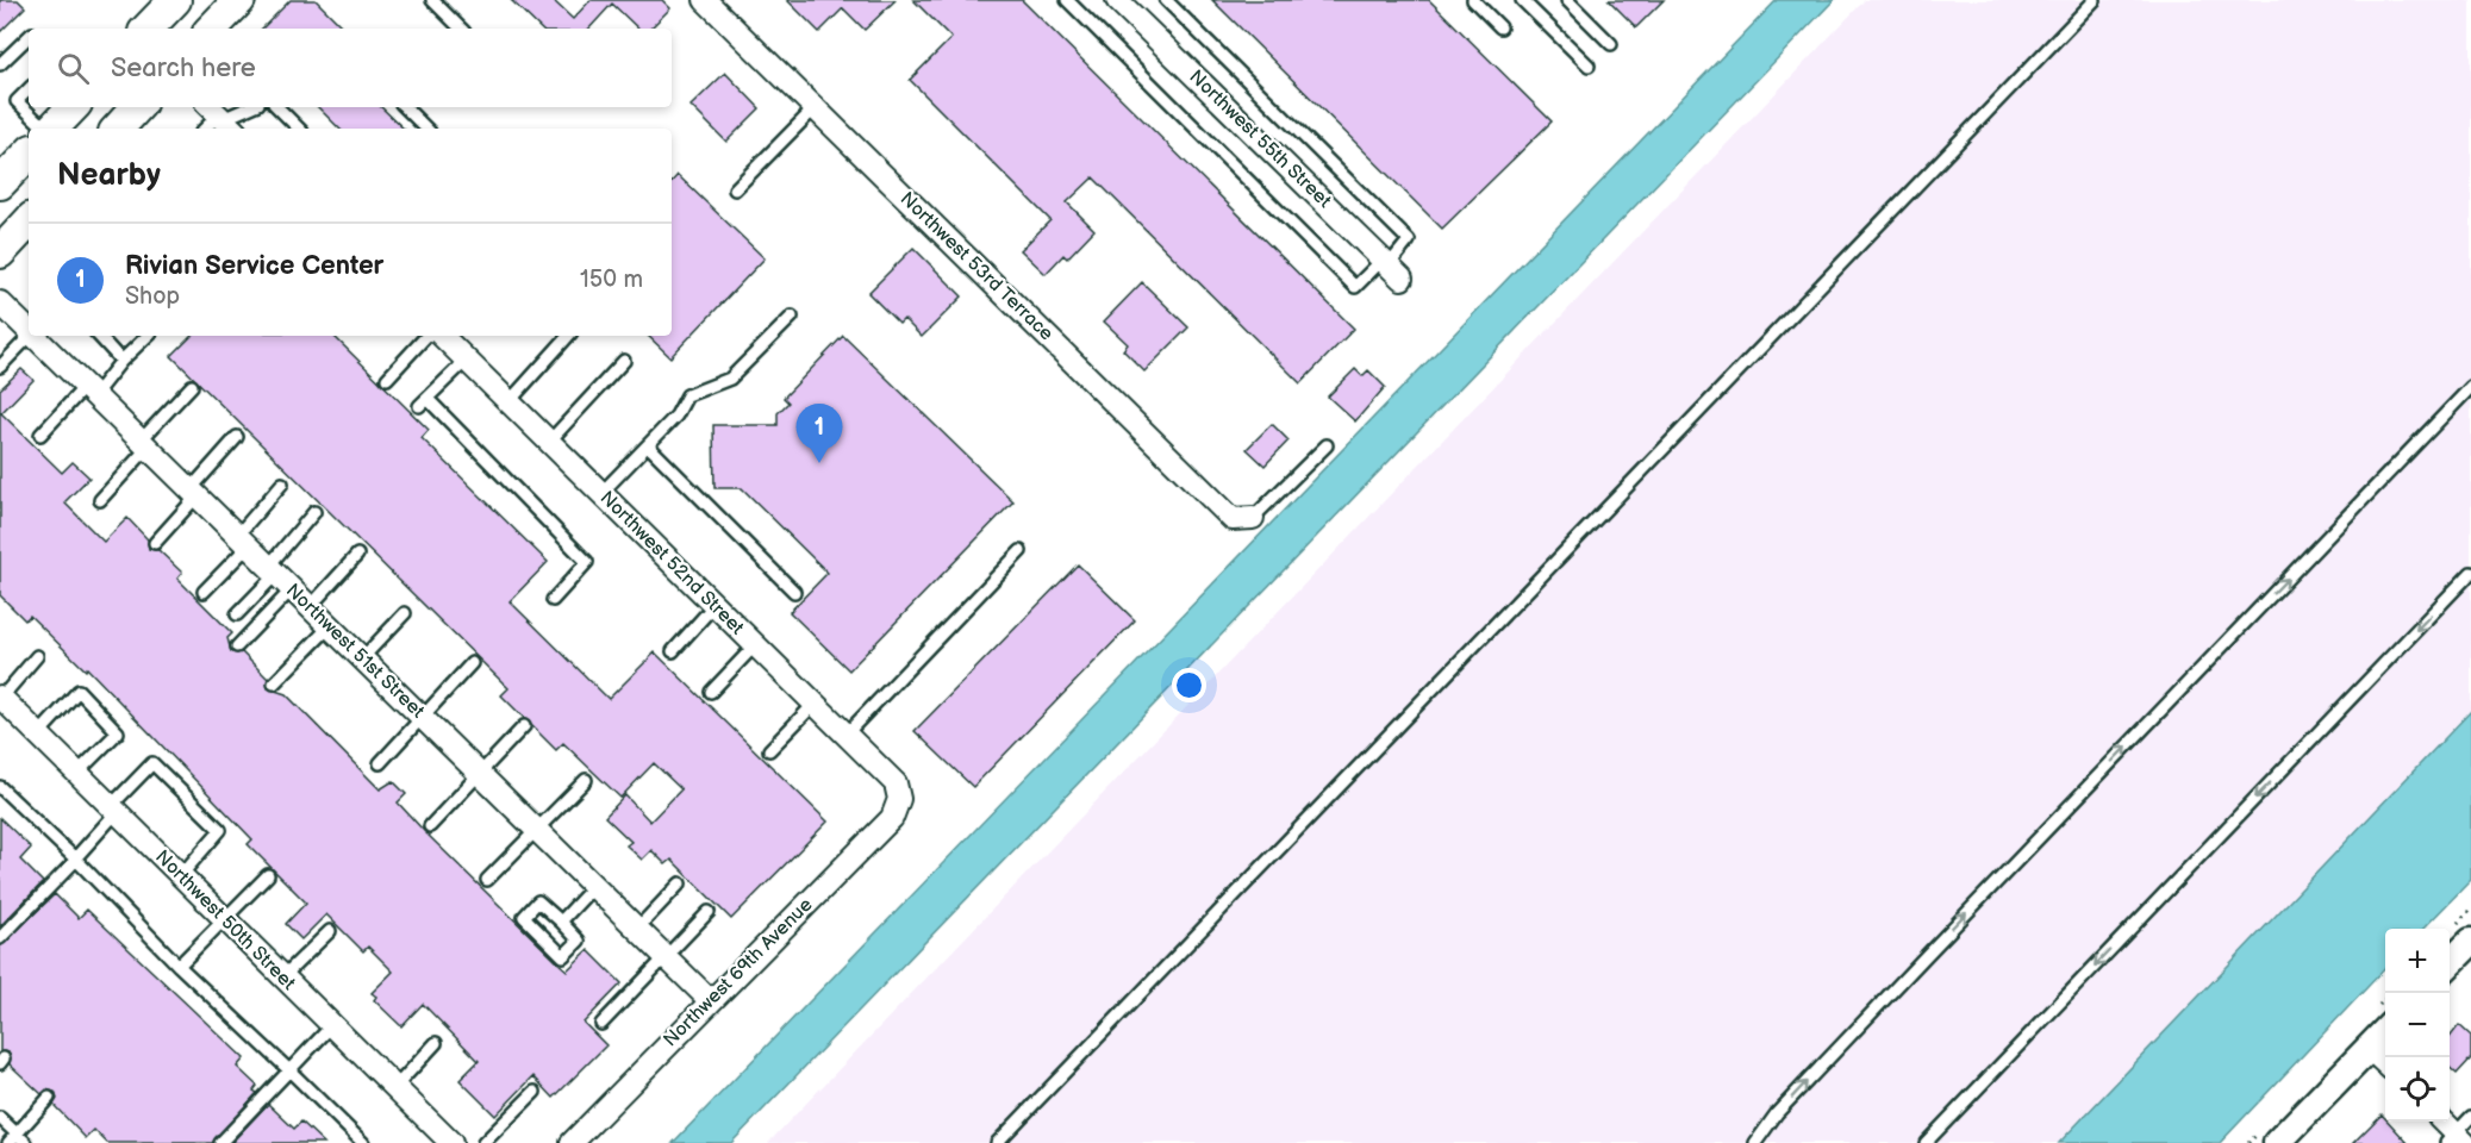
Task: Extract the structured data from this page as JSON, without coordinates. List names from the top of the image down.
{
  "streets": {
    "street": [
      "Northwest 55th Street",
      "Northwest 53rd Terrace",
      "Northwest 52nd Street",
      "Northwest 51st Street",
      "Northwest 50th Street",
      "Northwest 69th Avenue"
    ]
  },
  "crossings": [
    ["Northwest 52nd Street", "Northwest 69th Avenue"],
    ["Northwest 51st Street", "Northwest 69th Avenue"]
  ],
  "page": {
    "search": "Search here",
    "heading": "Nearby",
    "list": [
      {
        "mark": "1",
        "name": "Rivian Service Center",
        "note": "Shop",
        "value": "150 m"
      }
    ],
    "pins": "1",
    "map_buttons": ["+", "−"]
  }
}
